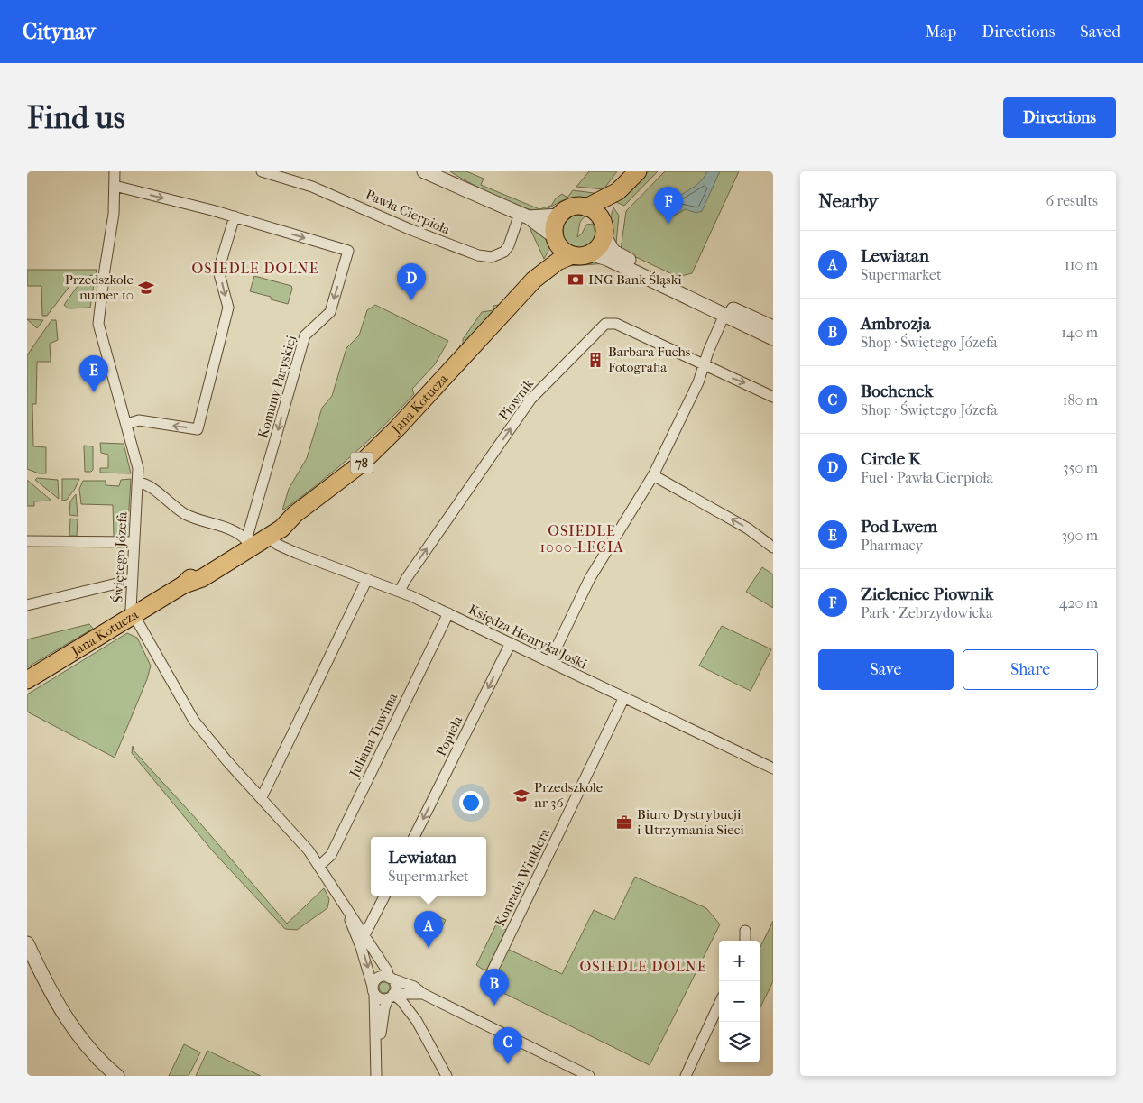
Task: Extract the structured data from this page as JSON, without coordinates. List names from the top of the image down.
{
  "streets": {
    "main road": ["Jana Kotucza", "78"],
    "street": [
      "Pawła Cierpioła",
      "Komuny Paryskiej",
      "Piownik",
      "Świętego Józefa",
      "Księdza Henryka Jośki",
      "Juliana Tuwima",
      "Popiela",
      "Konrada Winklera"
    ]
  },
  "crossings": [
    ["Komuny Paryskiej", "Jana Kotucza"],
    ["Piownik", "Księdza Henryka Jośki"],
    ["Jana Kotucza", "78"],
    ["Jana Kotucza", "Świętego Józefa"],
    ["Jana Kotucza", "Księdza Henryka Jośki"],
    ["Świętego Józefa", "Juliana Tuwima"],
    ["Księdza Henryka Jośki", "Juliana Tuwima"],
    ["Księdza Henryka Jośki", "Popiela"],
    ["Księdza Henryka Jośki", "Konrada Winklera"]
  ],
  "one_way": ["Piownik", "Popiela"],
  "districts": ["OSIEDLE DOLNE", "OSIEDLE 1000-LECIA", "OSIEDLE DOLNE"],
  "places": {
    "bank": ["ING Bank Śląski"],
    "school or university": ["Przedszkole numer 10", "Przedszkole nr 36"],
    "building": ["Barbara Fuchs Fotografia"],
    "office": ["Biuro Dystrybucji i Utrzymania Sieci"]
  },
  "page": {
    "header": "Citynav",
    "nav": ["Map", "Directions", "Saved"],
    "buttons": [
      "Directions",
      ["Save", "Share"]
    ],
    "title": "Find us",
    "heading": ["Nearby", "6 results"],
    "pins": [
      "F",
      "D",
      "E",
      "A",
      "B",
      "C"
    ],
    "list": [
      {
        "mark": "A",
        "name": "Lewiatan",
        "note": "Supermarket",
        "value": "110 m"
      },
      {
        "mark": "B",
        "name": "Ambrozja",
        "note": "Shop · Świętego Józefa",
        "value": "140 m"
      },
      {
        "mark": "C",
        "name": "Bochenek",
        "note": "Shop · Świętego Józefa",
        "value": "180 m"
      },
      {
        "mark": "D",
        "name": "Circle K",
        "note": "Fuel · Pawła Cierpioła",
        "value": "350 m"
      },
      {
        "mark": "E",
        "name": "Pod Lwem",
        "note": "Pharmacy",
        "value": "390 m"
      },
      {
        "mark": "F",
        "name": "Zieleniec Piownik",
        "note": "Park · Zebrzydowicka",
        "value": "420 m"
      }
    ],
    "popup": ["Lewiatan", "Supermarket"],
    "map_buttons": ["+", "−"]
  }
}
